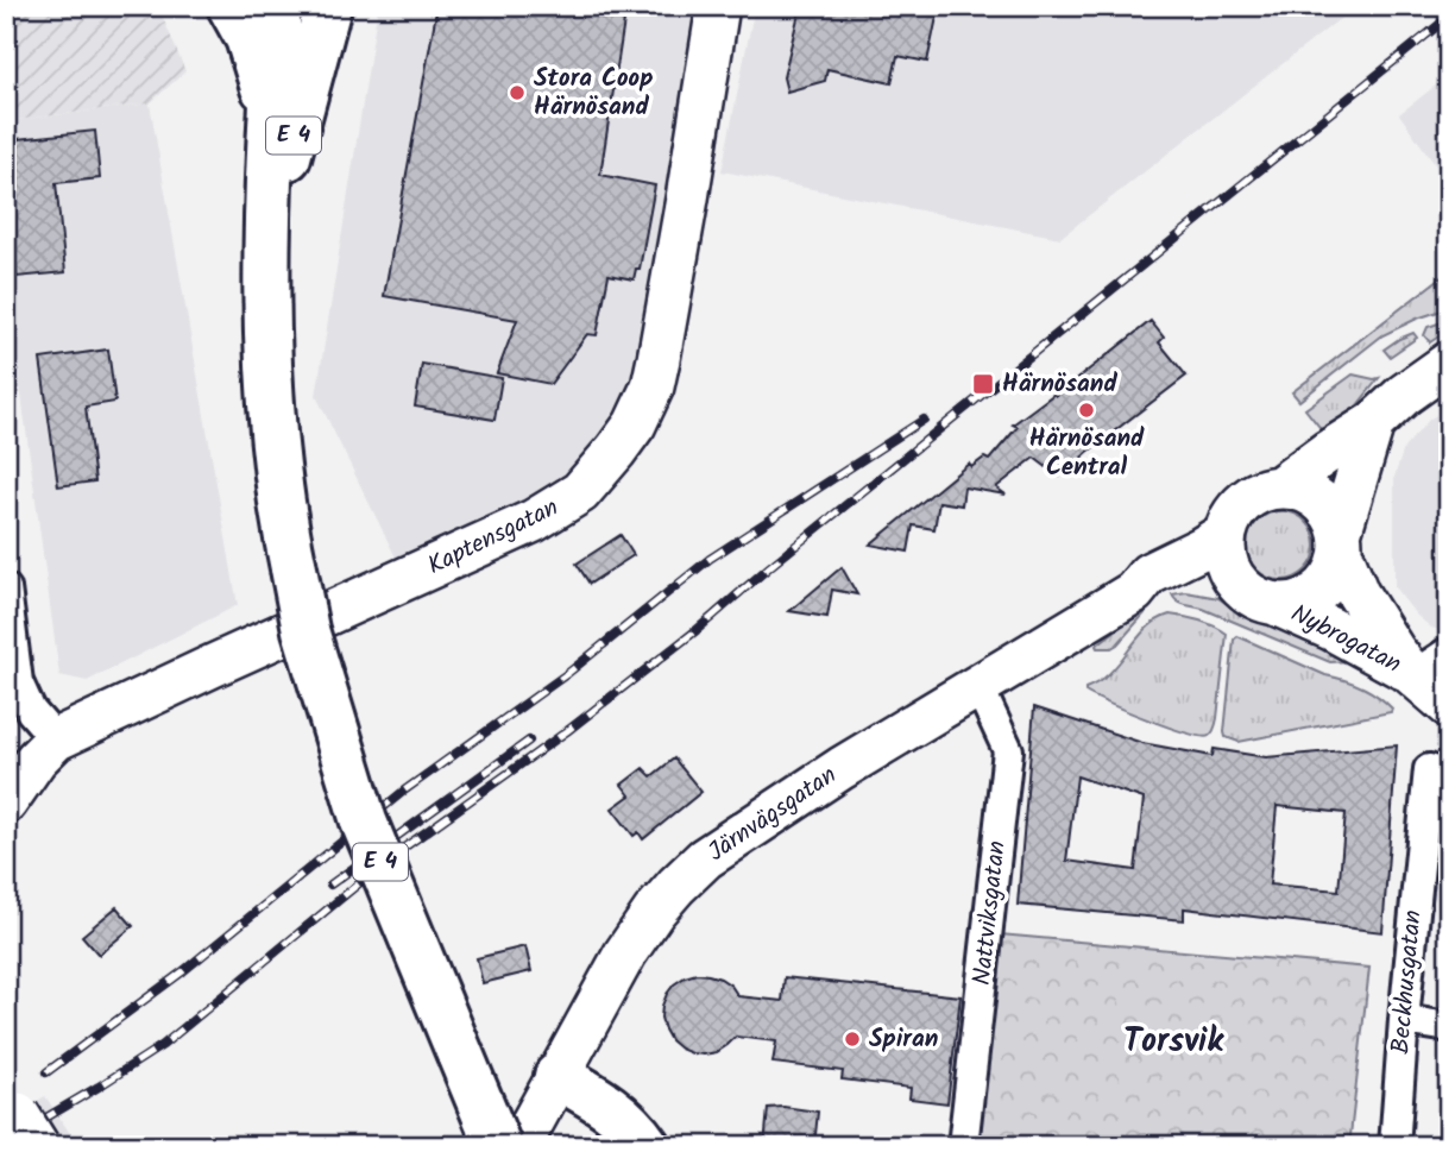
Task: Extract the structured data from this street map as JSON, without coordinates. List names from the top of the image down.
{
  "streets": {
    "highway": ["E 4"],
    "main road": ["Kaptensgatan", "Nybrogatan", "Järnvägsgatan"],
    "street": ["Nattviksgatan", "Beckhusgatan"]
  },
  "crossings": [
    ["Nybrogatan", "Järnvägsgatan"],
    ["Järnvägsgatan", "Nattviksgatan"]
  ],
  "districts": ["Torsvik"],
  "places": {
    "other": ["Stora Coop Härnösand", "Härnösand Central", "Spiran"],
    "transit": ["Härnösand"]
  }
}
